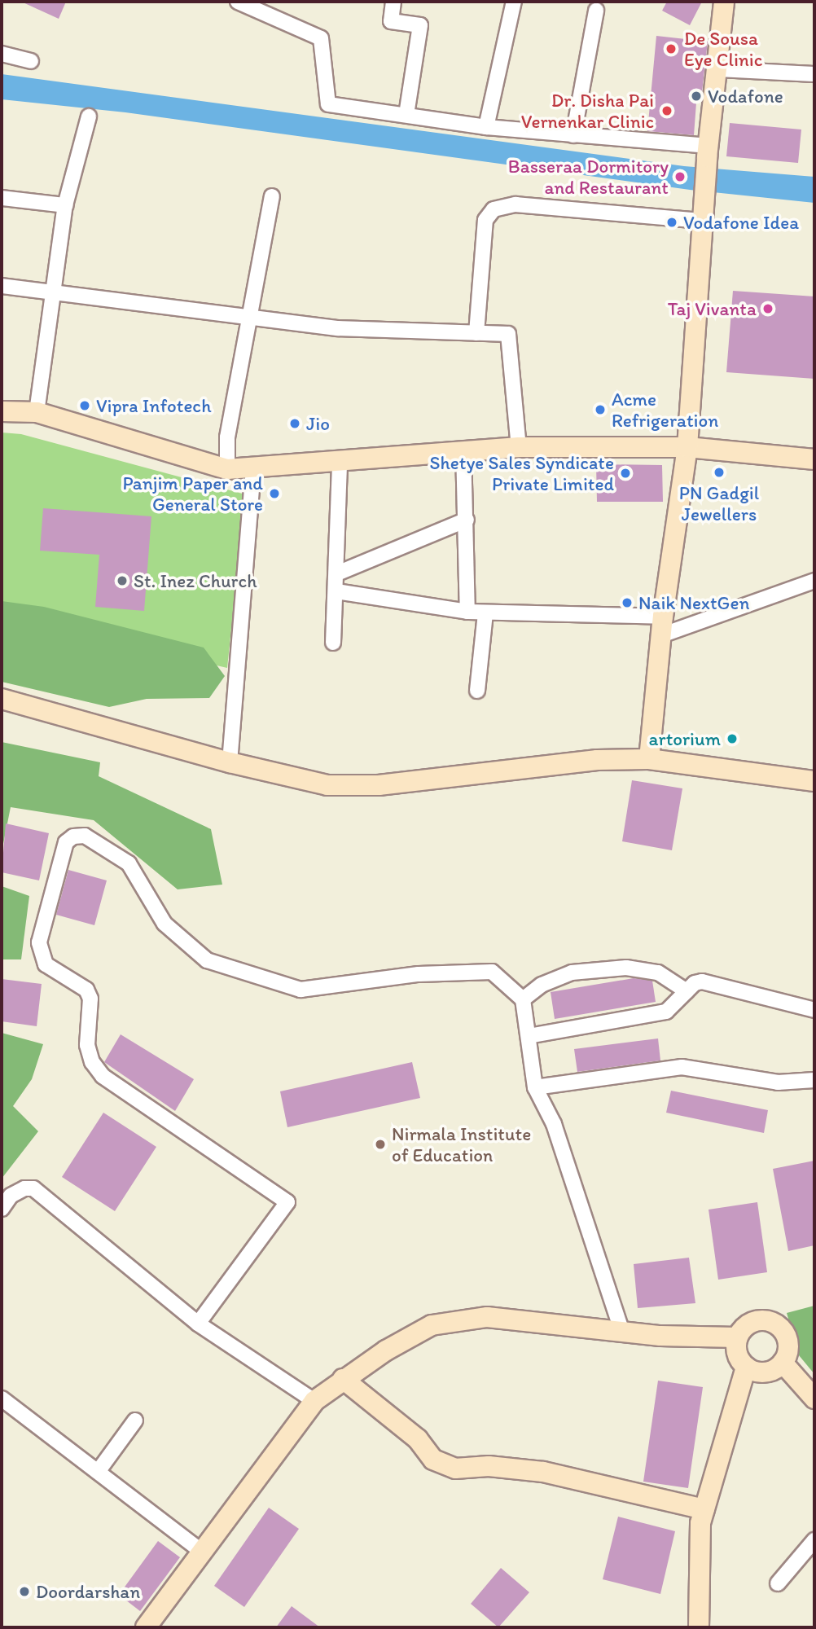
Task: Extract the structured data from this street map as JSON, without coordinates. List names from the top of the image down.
{
  "places": [
    "De Sousa Eye Clinic",
    "Vodafone",
    "Dr. Disha Pai Vernenkar Clinic",
    "Basseraa Dormitory and Restaurant",
    "Vodafone Idea",
    "Taj Vivanta",
    "Vipra Infotech",
    "Acme Refrigeration",
    "Jio",
    "PN Gadgil Jewellers",
    "Shetye Sales Syndicate Private Limited",
    "Panjim Paper and General Store",
    "St. Inez Church",
    "Naik NextGen",
    "artorium",
    "Nirmala Institute of Education",
    "Doordarshan"
  ]
}
